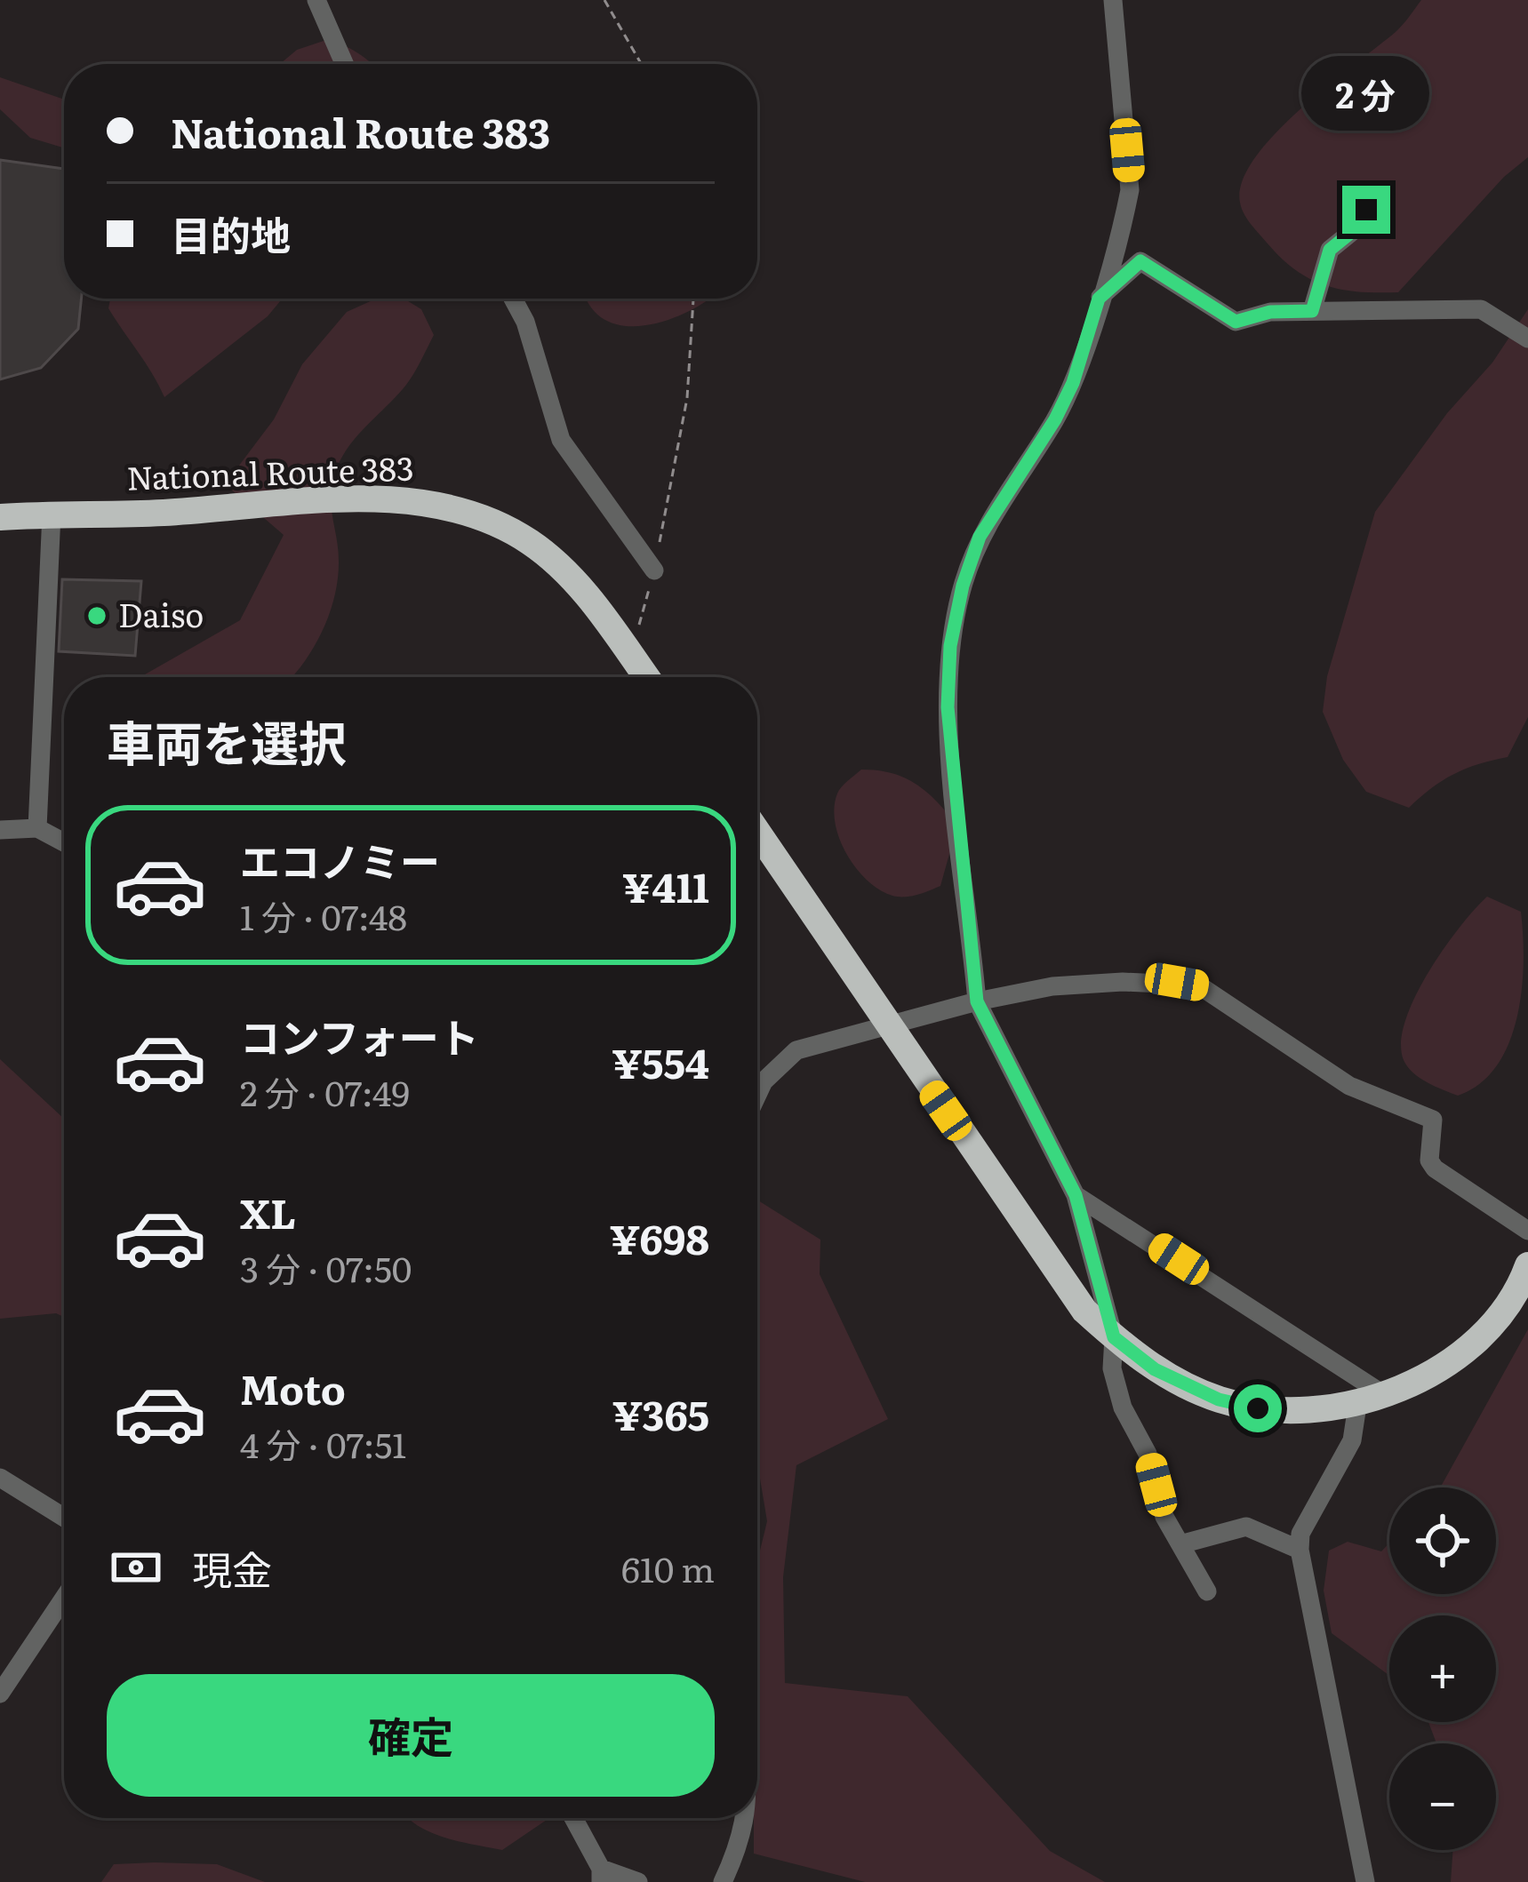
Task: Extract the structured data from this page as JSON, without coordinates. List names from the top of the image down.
{
  "streets": {
    "highway": ["National Route 383"]
  },
  "places": ["Daiso"],
  "page": {
    "bubble": "2 分",
    "banner": ["National Route 383", "目的地"],
    "heading": "車両を選択",
    "list": [
      {
        "name": "エコノミー",
        "note": "1 分 · 07:48",
        "value": "¥411"
      },
      {
        "name": "コンフォート",
        "note": "2 分 · 07:49",
        "value": "¥554"
      },
      {
        "name": "XL",
        "note": "3 分 · 07:50",
        "value": "¥698"
      },
      {
        "name": "Moto",
        "note": "4 分 · 07:51",
        "value": "¥365"
      }
    ],
    "map_buttons": ["+", "−"],
    "pay": ["現金", "610 m"],
    "buttons": "確定"
  }
}
